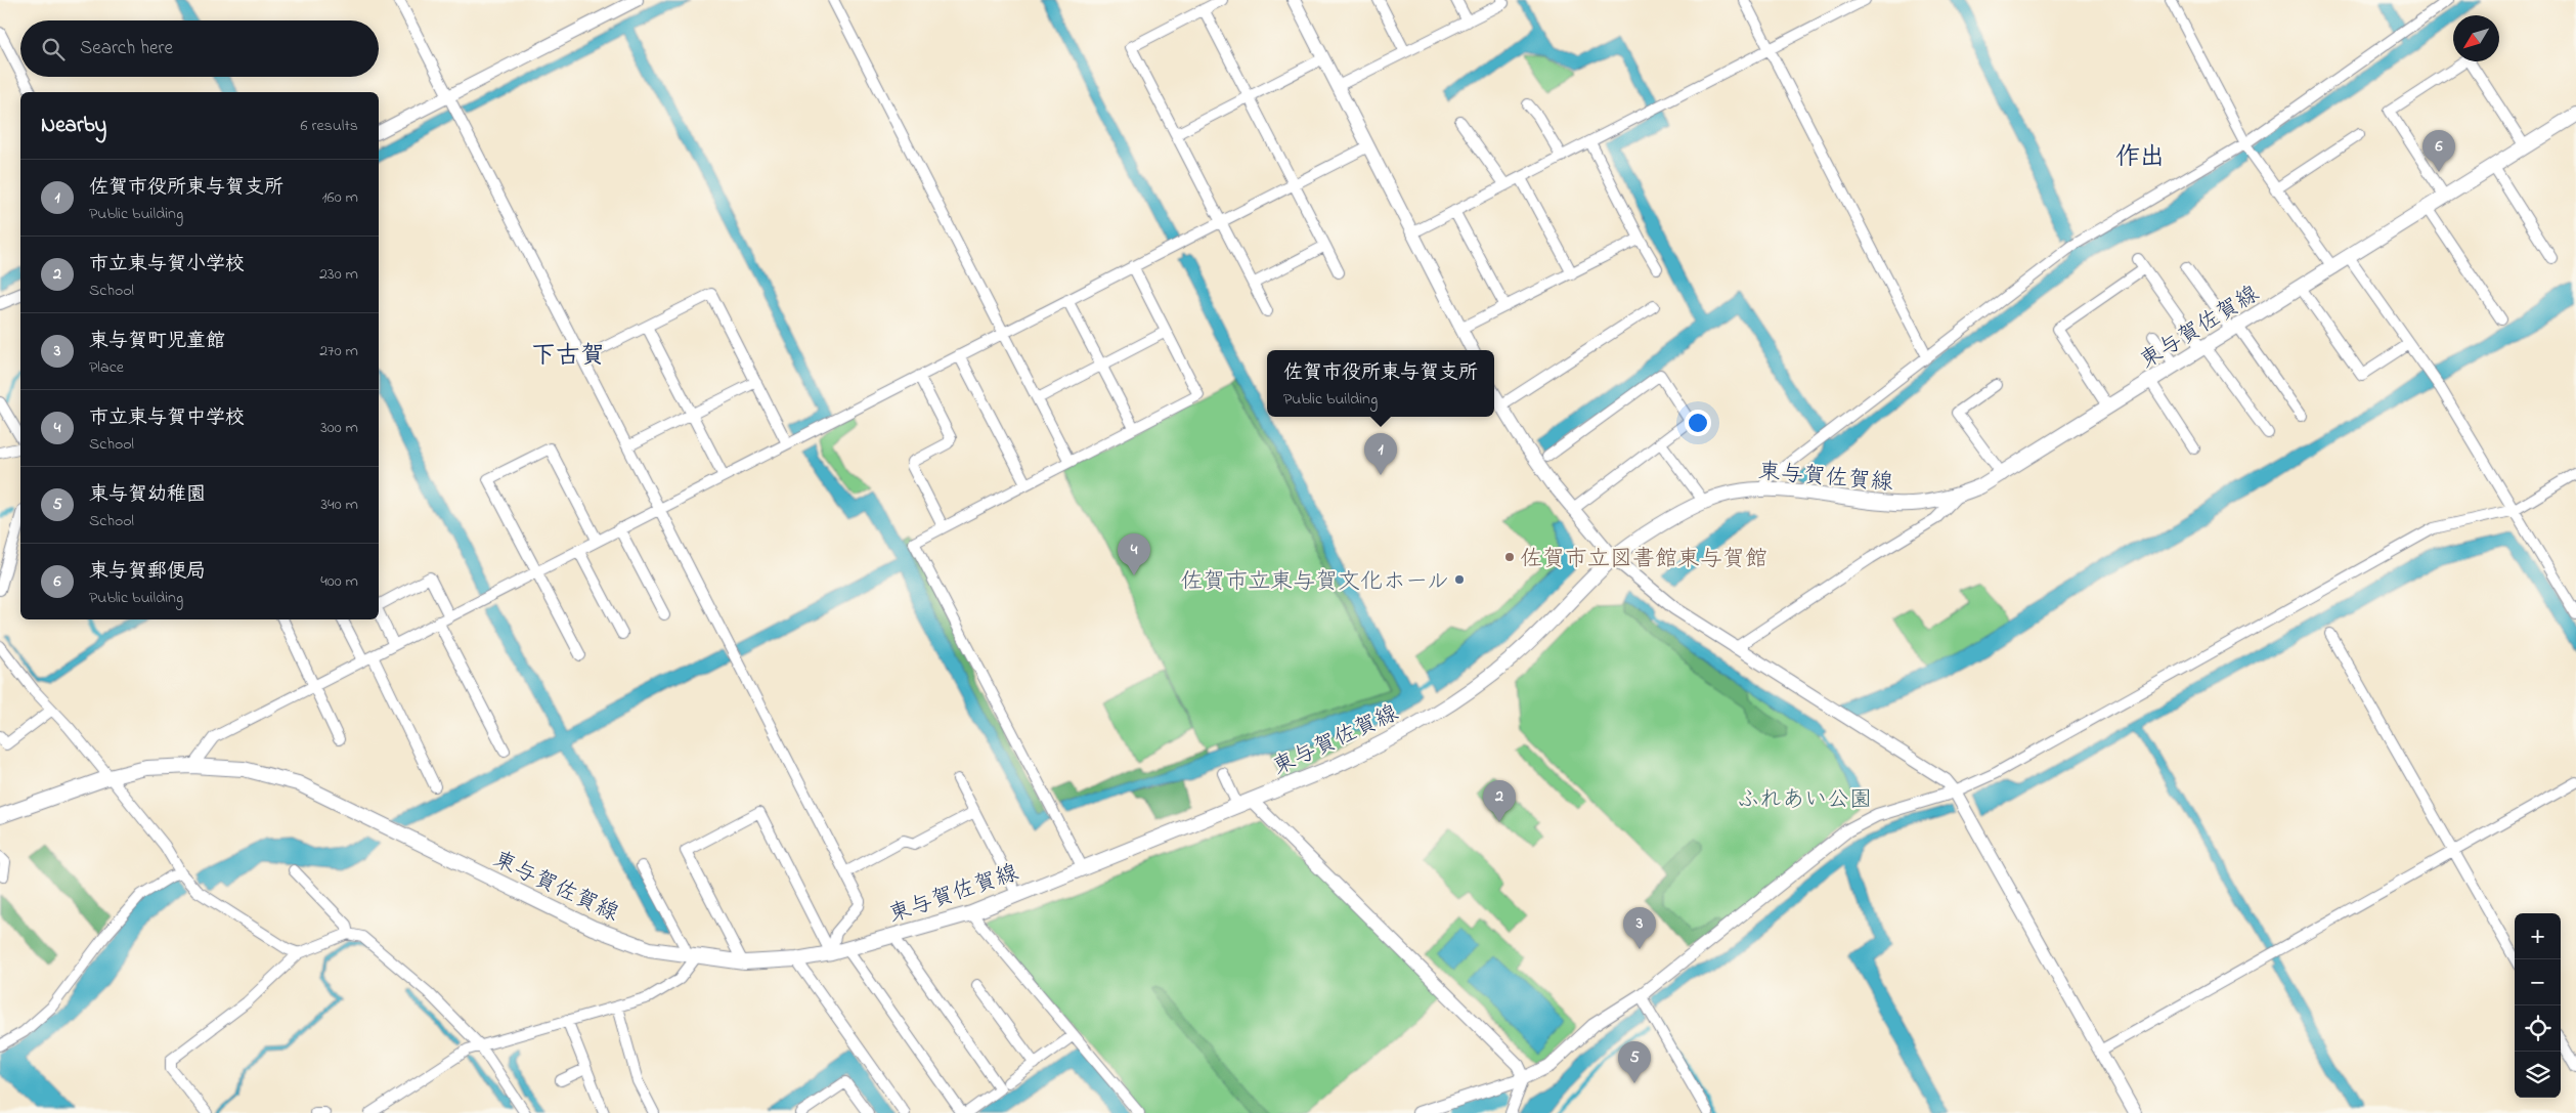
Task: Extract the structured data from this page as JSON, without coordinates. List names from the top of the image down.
{
  "streets": {
    "main road": ["東与賀佐賀線"]
  },
  "districts": ["作出", "下古賀"],
  "parks": ["ふれあい公園"],
  "places": ["佐賀市立図書館東与賀館", "佐賀市立東与賀文化ホール"],
  "north": "bottom left",
  "page": {
    "search": "Search here",
    "heading": ["Nearby", "6 results"],
    "pins": [
      "6",
      "1",
      "4",
      "2",
      "3",
      "5"
    ],
    "list": [
      {
        "mark": "1",
        "name": "佐賀市役所東与賀支所",
        "note": "Public building",
        "value": "160 m"
      },
      {
        "mark": "2",
        "name": "市立東与賀小学校",
        "note": "School",
        "value": "230 m"
      },
      {
        "mark": "3",
        "name": "東与賀町児童館",
        "note": "Place",
        "value": "270 m"
      },
      {
        "mark": "4",
        "name": "市立東与賀中学校",
        "note": "School",
        "value": "300 m"
      },
      {
        "mark": "5",
        "name": "東与賀幼稚園",
        "note": "School",
        "value": "340 m"
      },
      {
        "mark": "6",
        "name": "東与賀郵便局",
        "note": "Public building",
        "value": "400 m"
      }
    ],
    "popup": ["佐賀市役所東与賀支所", "Public building"],
    "map_buttons": ["+", "−"]
  }
}
